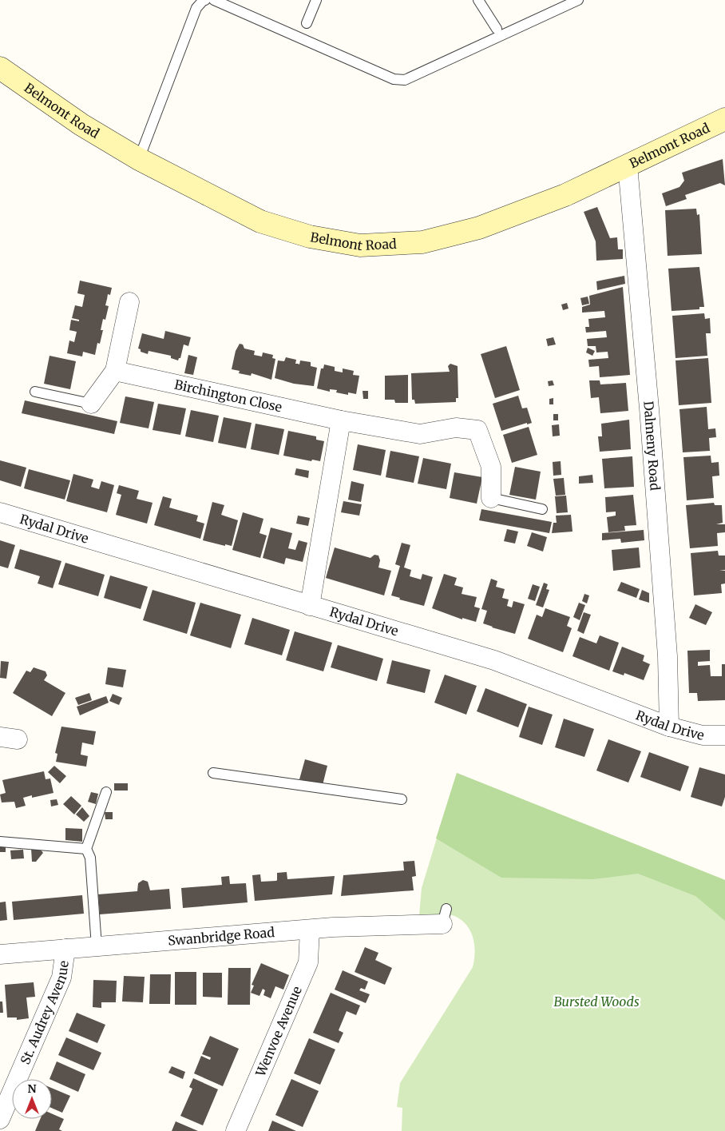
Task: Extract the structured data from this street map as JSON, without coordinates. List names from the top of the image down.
{
  "streets": {
    "street": [
      "Belmont Road",
      "Birchington Close",
      "Dalmeny Road",
      "Rydal Drive",
      "Swanbridge Road",
      "St. Audrey Avenue",
      "Wenvoe Avenue"
    ]
  },
  "crossings": [
    ["Belmont Road", "Dalmeny Road"],
    ["Dalmeny Road", "Rydal Drive"],
    ["Swanbridge Road", "St. Audrey Avenue"],
    ["Swanbridge Road", "Wenvoe Avenue"]
  ],
  "parks": ["Bursted Woods"],
  "north": "top"
}
